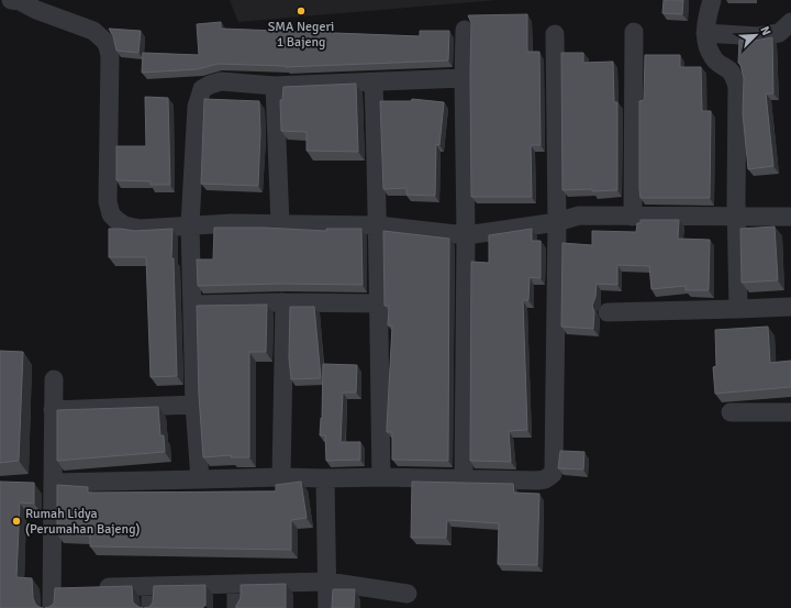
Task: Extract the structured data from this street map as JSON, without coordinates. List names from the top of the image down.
{
  "places": ["SMA Negeri 1 Bajeng", "Rumah Lidya (Perumahan Bajeng)"],
  "north": "top right"
}
